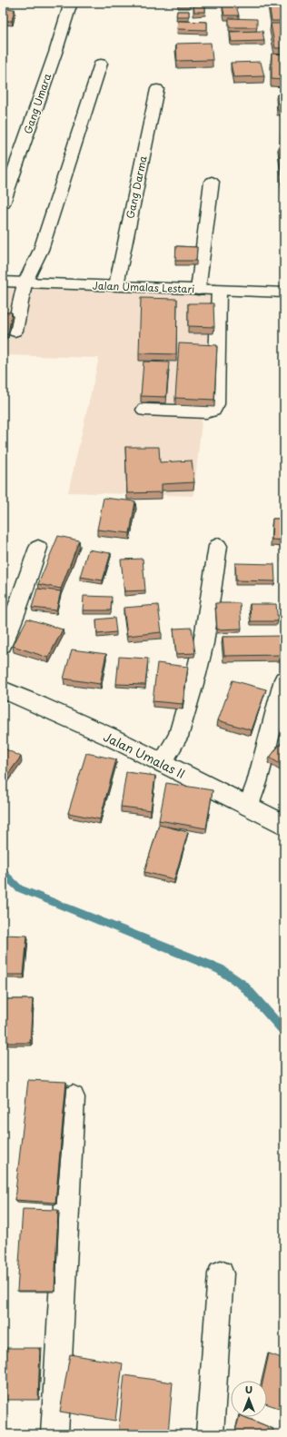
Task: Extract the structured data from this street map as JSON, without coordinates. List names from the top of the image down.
{
  "streets": {
    "street": [
      "Gang Umara",
      "Gang Darma",
      "Jalan Umalas Lestari",
      "Jalan Umalas II"
    ]
  },
  "crossings": [
    ["Gang Darma", "Jalan Umalas Lestari"]
  ],
  "north": "top"
}
